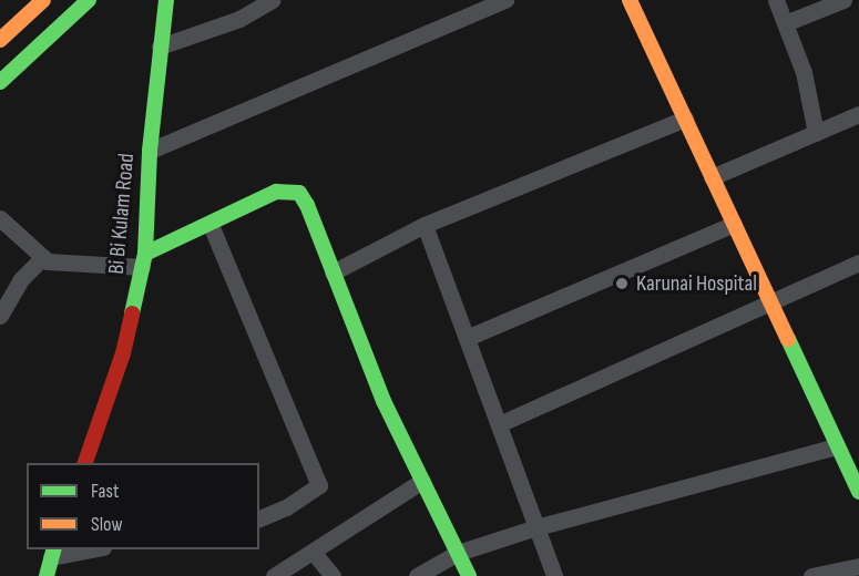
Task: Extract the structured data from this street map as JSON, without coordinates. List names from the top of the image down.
{
  "streets": {
    "street": ["Bi Bi Kulam Road"]
  },
  "places": ["Karunai Hospital"],
  "legend": ["Fast", "Slow"]
}
